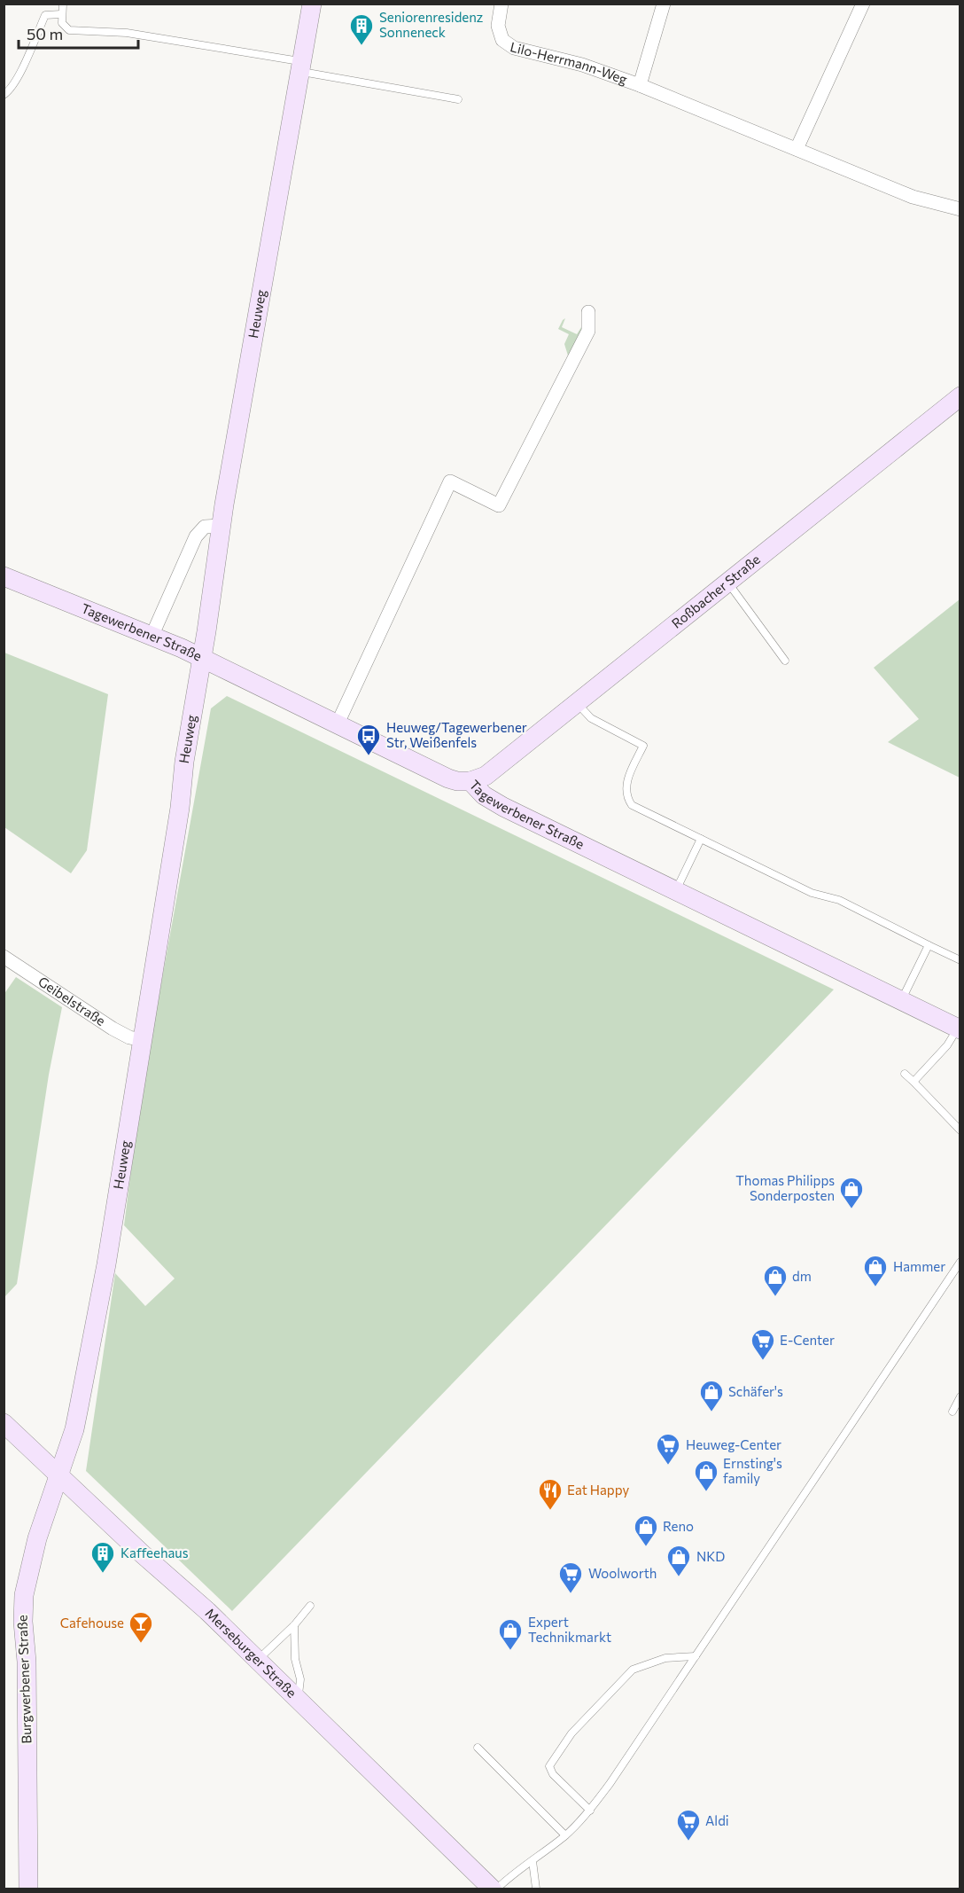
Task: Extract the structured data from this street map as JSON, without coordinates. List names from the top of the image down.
{
  "streets": {
    "street": [
      "Lilo-Herrmann-Weg",
      "Heuweg",
      "Roßbacher Straße",
      "Tagewerbener Straße",
      "Geibelstraße",
      "Merseburger Straße",
      "Burgwerbener Straße"
    ]
  },
  "crossings": [
    ["Heuweg", "Tagewerbener Straße"],
    ["Heuweg", "Geibelstraße"],
    ["Heuweg", "Merseburger Straße"],
    ["Heuweg", "Burgwerbener Straße"],
    ["Roßbacher Straße", "Tagewerbener Straße"],
    ["Merseburger Straße", "Burgwerbener Straße"]
  ],
  "places": {
    "building": ["Seniorenresidenz Sonneneck", "Kaffeehaus"],
    "bus stop": ["Heuweg/Tagewerbener Str, Weißenfels"],
    "shop": [
      "Thomas Philipps Sonderposten",
      "Hammer",
      "dm",
      "Schäfer's",
      "Ernsting's family",
      "Reno",
      "NKD",
      "Expert Technikmarkt"
    ],
    "supermarket": [
      "E-Center",
      "Heuweg-Center",
      "Woolworth",
      "Aldi"
    ],
    "restaurant": ["Eat Happy"],
    "bar": ["Cafehouse"]
  },
  "scale_bar": "50 m"
}
